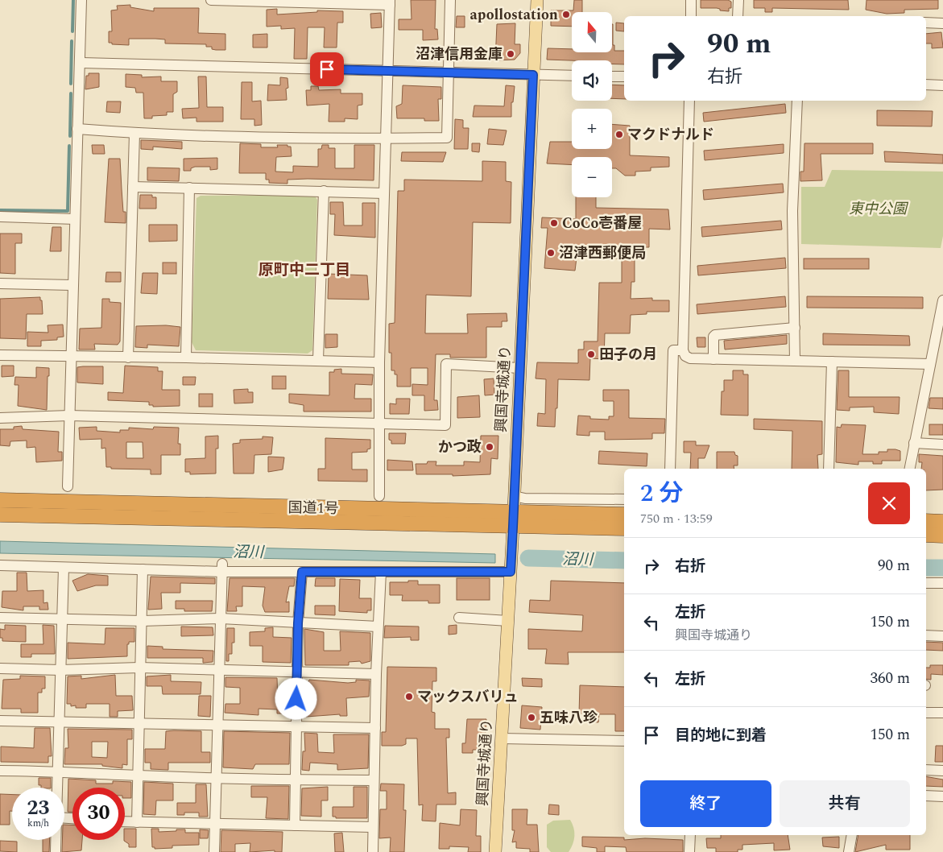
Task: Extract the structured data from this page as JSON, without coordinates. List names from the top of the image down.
{
  "streets": {
    "highway": ["国道1号"],
    "main road": ["興国寺城通り"]
  },
  "crossings": [
    ["興国寺城通り", "国道1号"]
  ],
  "districts": ["原町中二丁目"],
  "water": ["沼川"],
  "parks": ["東中公園"],
  "places": [
    "apollostation",
    "沼津信用金庫",
    "マクドナルド",
    "CoCo壱番屋",
    "沼津西郵便局",
    "田子の月",
    "かつ政",
    "マックスバリュ",
    "五味八珍"
  ],
  "north": "top",
  "page": {
    "map_buttons": ["+", "−"],
    "turn": ["90 m", "右折"],
    "heading": ["2 分", "750 m · 13:59"],
    "list": [
      {
        "name": "右折",
        "value": "90 m"
      },
      {
        "name": "左折",
        "note": "興国寺城通り",
        "value": "150 m"
      },
      {
        "name": "左折",
        "value": "360 m"
      },
      {
        "name": "目的地に到着",
        "value": "150 m"
      }
    ],
    "buttons": ["終了", "共有"],
    "speed": "23 km/h",
    "limit": "30"
  }
}
